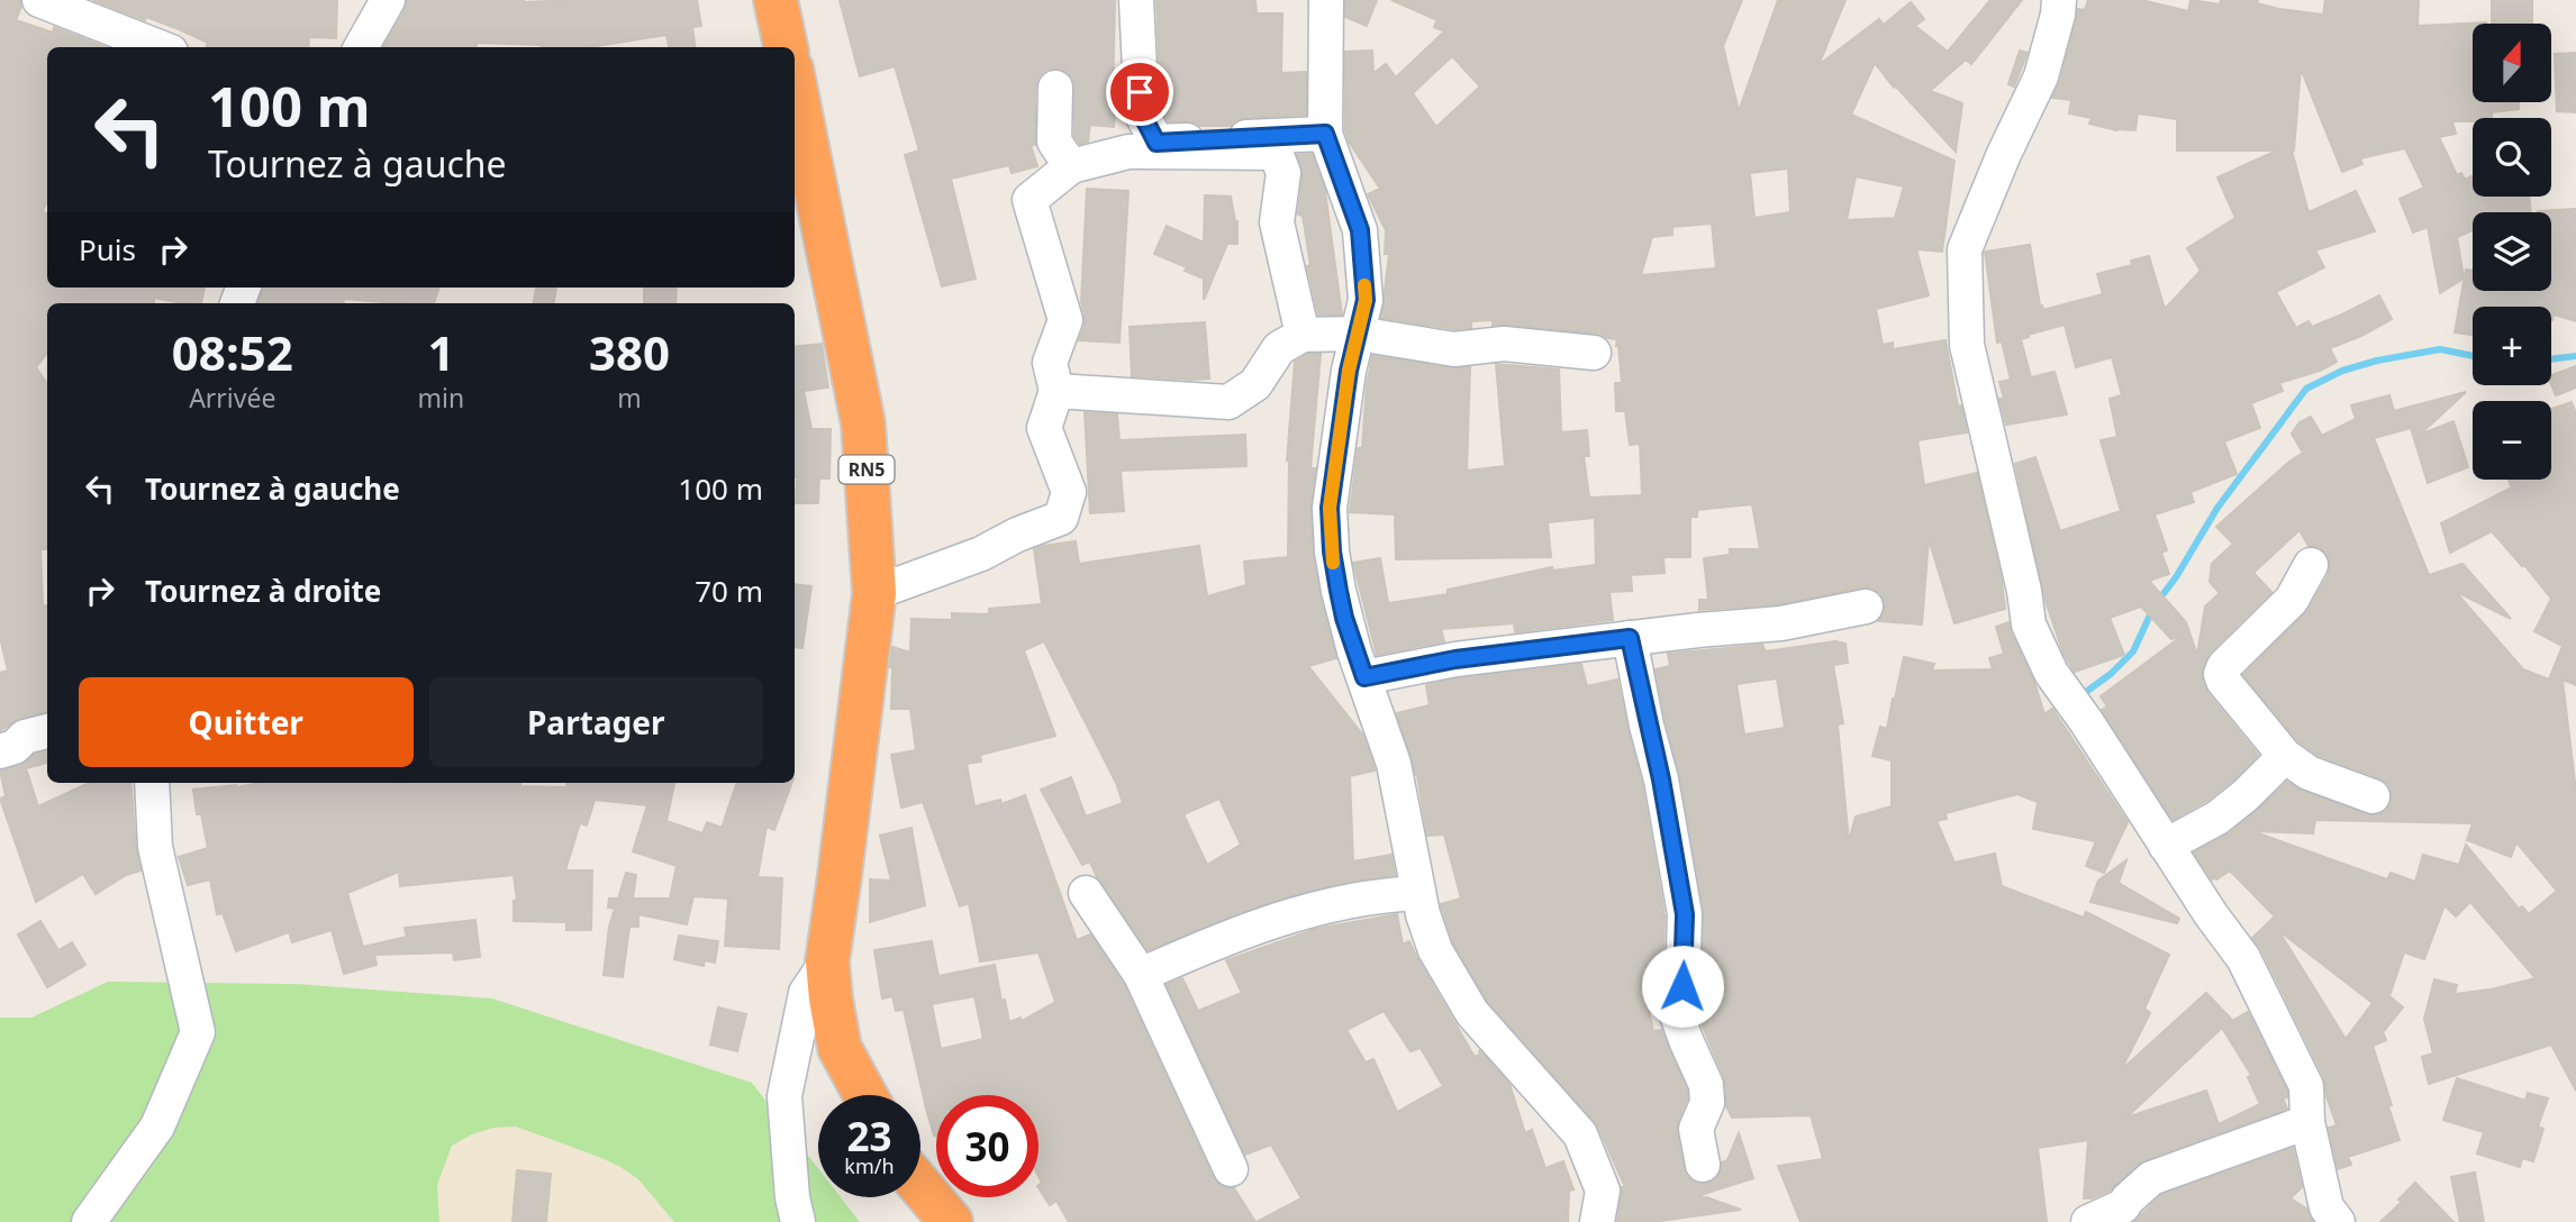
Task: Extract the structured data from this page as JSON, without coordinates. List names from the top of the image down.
{
  "streets": {
    "highway": ["RN5"]
  },
  "north": "top",
  "page": {
    "map_buttons": ["+", "−"],
    "turn": ["100 m", "Tournez à gauche"],
    "then": "Puis",
    "eta": [
      "08:52",
      "Arrivée",
      "1",
      "min",
      "380",
      "m"
    ],
    "list": [
      {
        "name": "Tournez à gauche",
        "value": "100 m"
      },
      {
        "name": "Tournez à droite",
        "value": "70 m"
      }
    ],
    "buttons": ["Quitter", "Partager"],
    "speed": "23 km/h",
    "limit": "30"
  }
}
